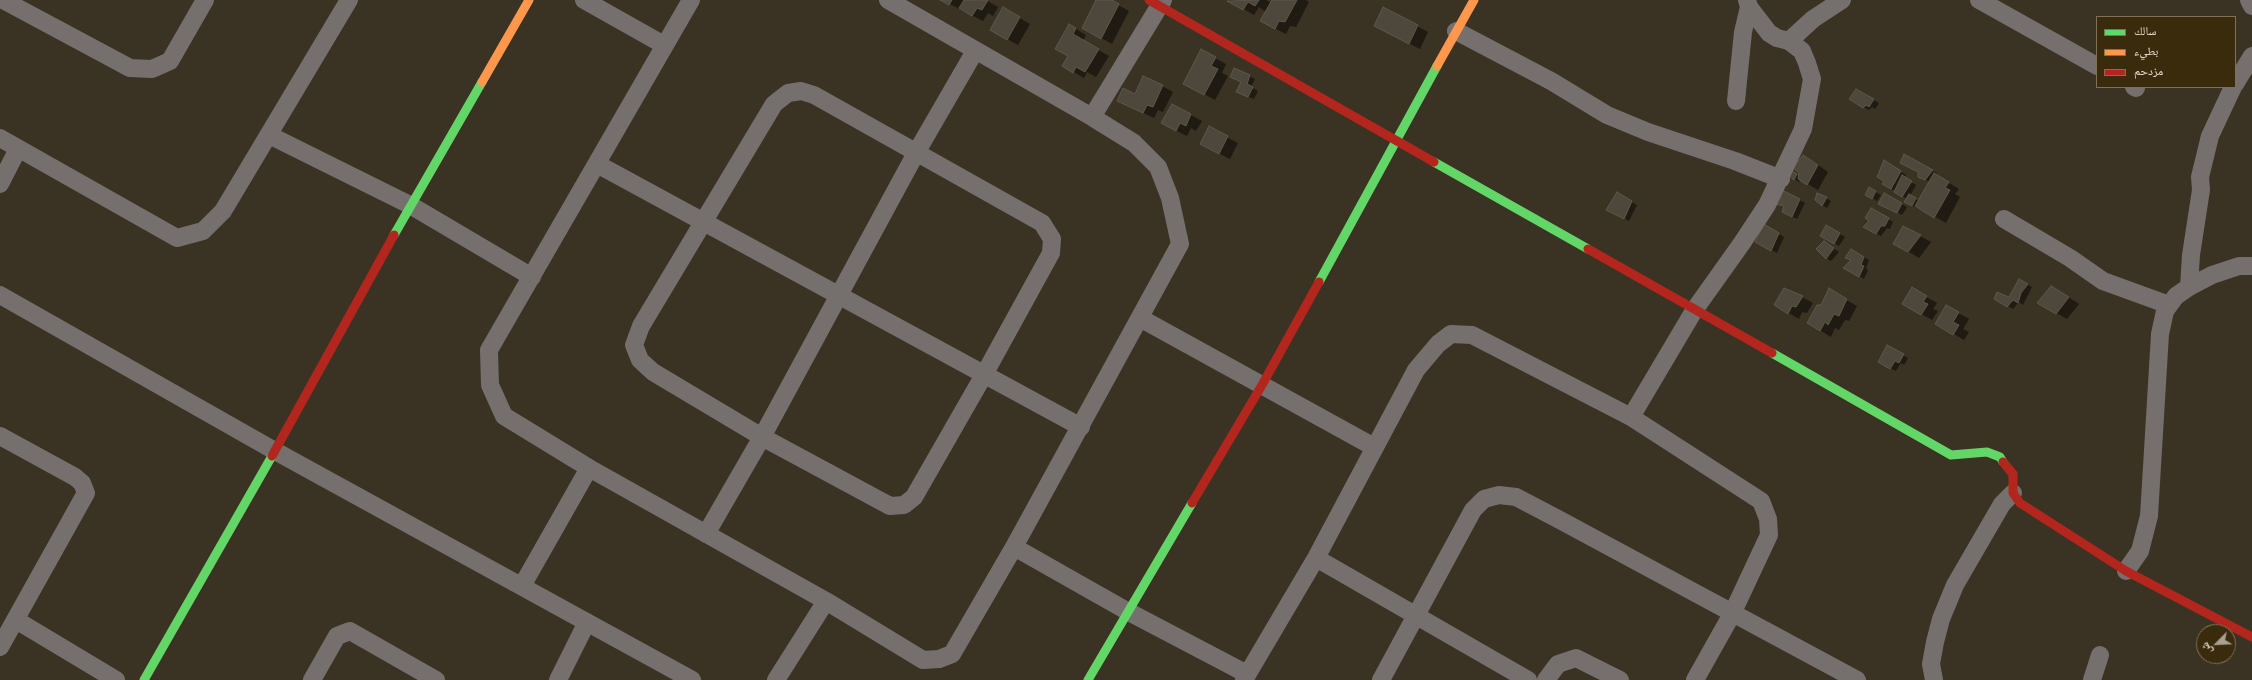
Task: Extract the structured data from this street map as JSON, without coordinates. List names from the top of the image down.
{
  "legend": ["سالك", "بطيء", "مزدحم"],
  "north": "bottom left"
}
